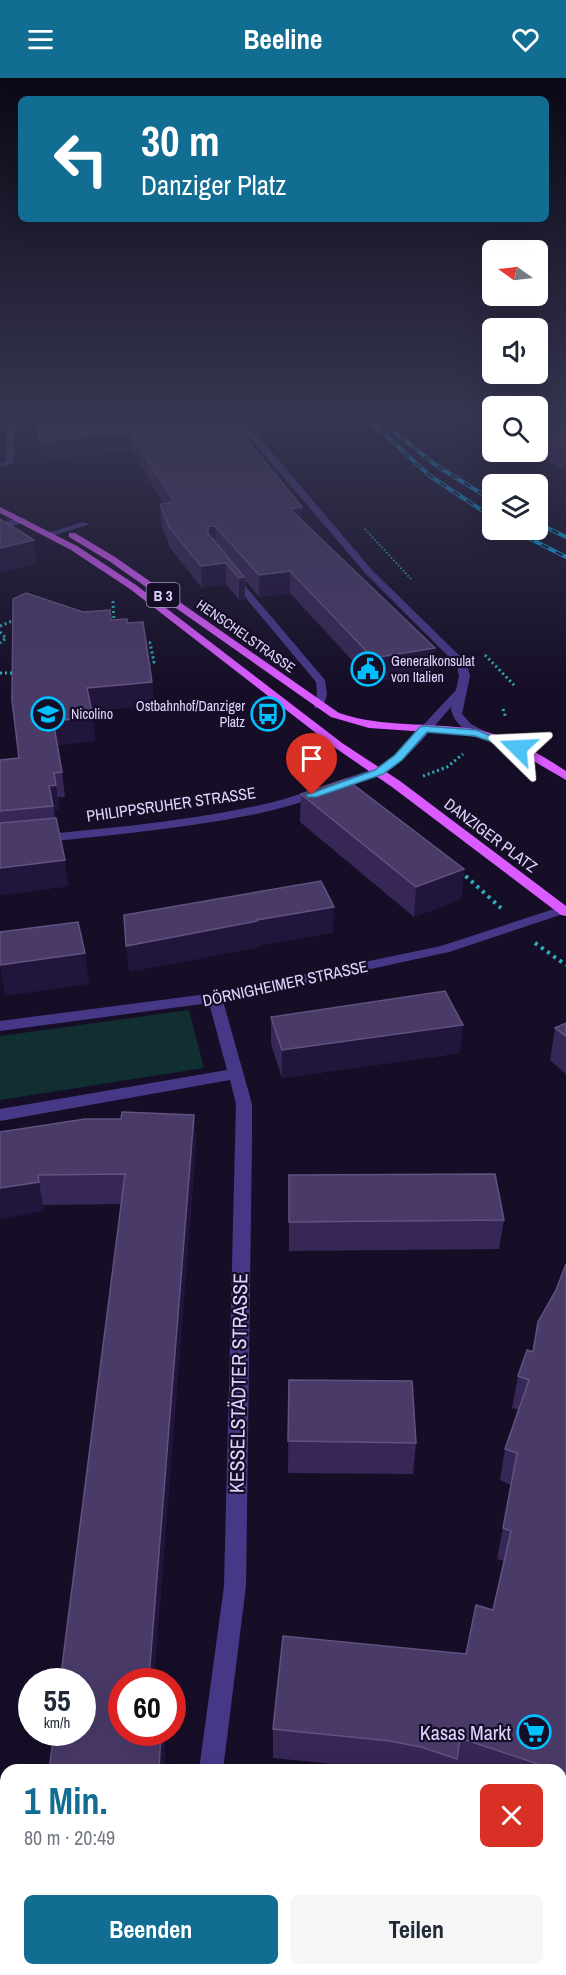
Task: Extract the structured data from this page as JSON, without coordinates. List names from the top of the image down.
{
  "streets": {
    "main road": ["B 3", "HENSCHELSTRASSE", "DANZIGER PLATZ"],
    "street": ["PHILIPPSRUHER STRASSE", "DÖRNIGHEIMER STRASSE", "KESSELSTÄDTER STRASSE"]
  },
  "crossings": [
    ["B 3", "HENSCHELSTRASSE"],
    ["HENSCHELSTRASSE", "PHILIPPSRUHER STRASSE"],
    ["HENSCHELSTRASSE", "DANZIGER PLATZ"],
    ["DANZIGER PLATZ", "DÖRNIGHEIMER STRASSE"],
    ["DÖRNIGHEIMER STRASSE", "KESSELSTÄDTER STRASSE"]
  ],
  "places": {
    "public building": ["Generalkonsulat von Italien"],
    "school or university": ["Nicolino"],
    "bus stop": ["Ostbahnhof/Danziger Platz"],
    "supermarket": ["Kasas Markt"]
  },
  "north": "left",
  "page": {
    "header": "Beeline",
    "turn": ["30 m", "Danziger Platz"],
    "speed": "55 km/h",
    "limit": "60",
    "heading": ["1 Min.", "80 m · 20:49"],
    "buttons": ["Beenden", "Teilen"]
  }
}
